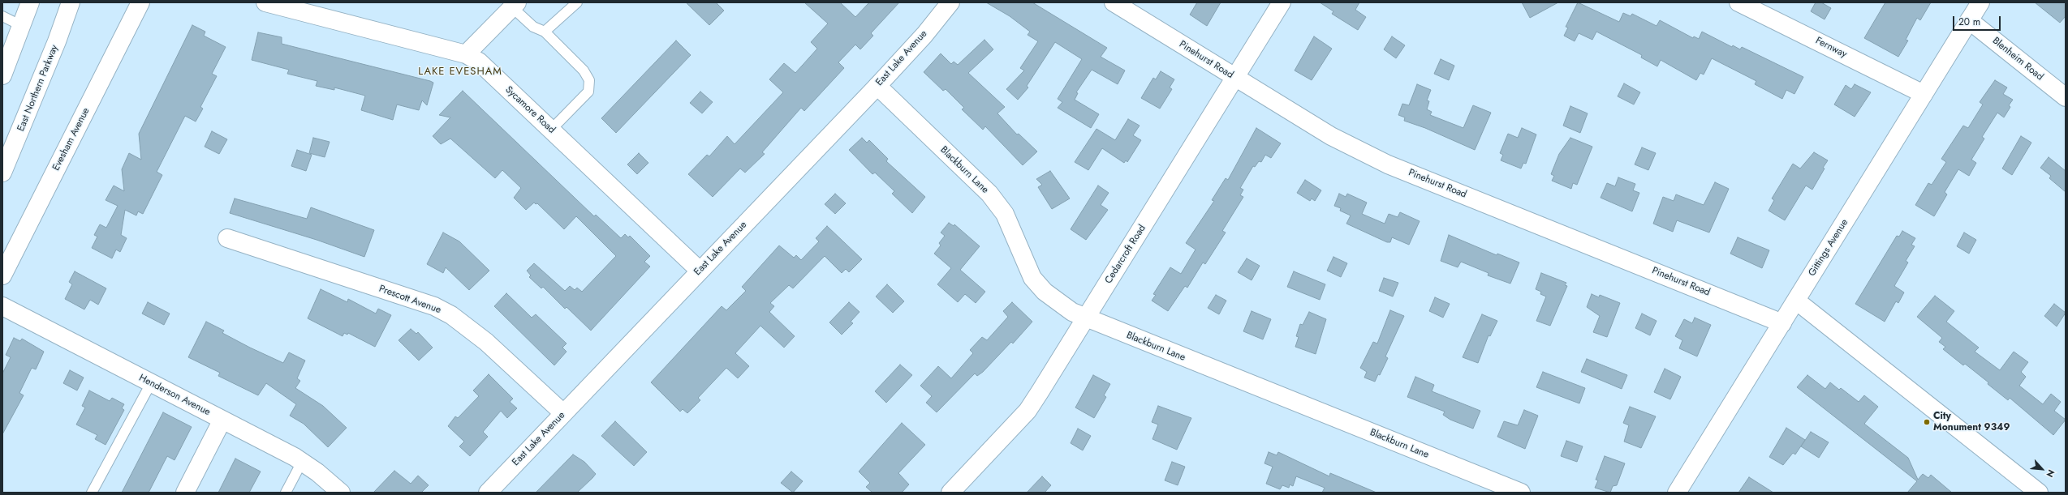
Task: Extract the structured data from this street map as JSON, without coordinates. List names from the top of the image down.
{
  "streets": {
    "street": [
      "Fernway",
      "East Lake Avenue",
      "Blenheim Road",
      "Pinehurst Road",
      "East Northern Parkway",
      "Sycamore Road",
      "Evesham Avenue",
      "Blackburn Lane",
      "Gittings Avenue",
      "Cedarcroft Road",
      "Prescott Avenue",
      "Henderson Avenue"
    ]
  },
  "crossings": [
    ["Fernway", "Gittings Avenue"],
    ["East Lake Avenue", "Sycamore Road"],
    ["East Lake Avenue", "Blackburn Lane"],
    ["East Lake Avenue", "Prescott Avenue"],
    ["Blenheim Road", "Gittings Avenue"],
    ["Pinehurst Road", "Gittings Avenue"],
    ["Pinehurst Road", "Cedarcroft Road"],
    ["Blackburn Lane", "Cedarcroft Road"]
  ],
  "districts": ["LAKE EVESHAM"],
  "places": ["City Monument 9349"],
  "scale_bar": "20 m",
  "north": "bottom right"
}
